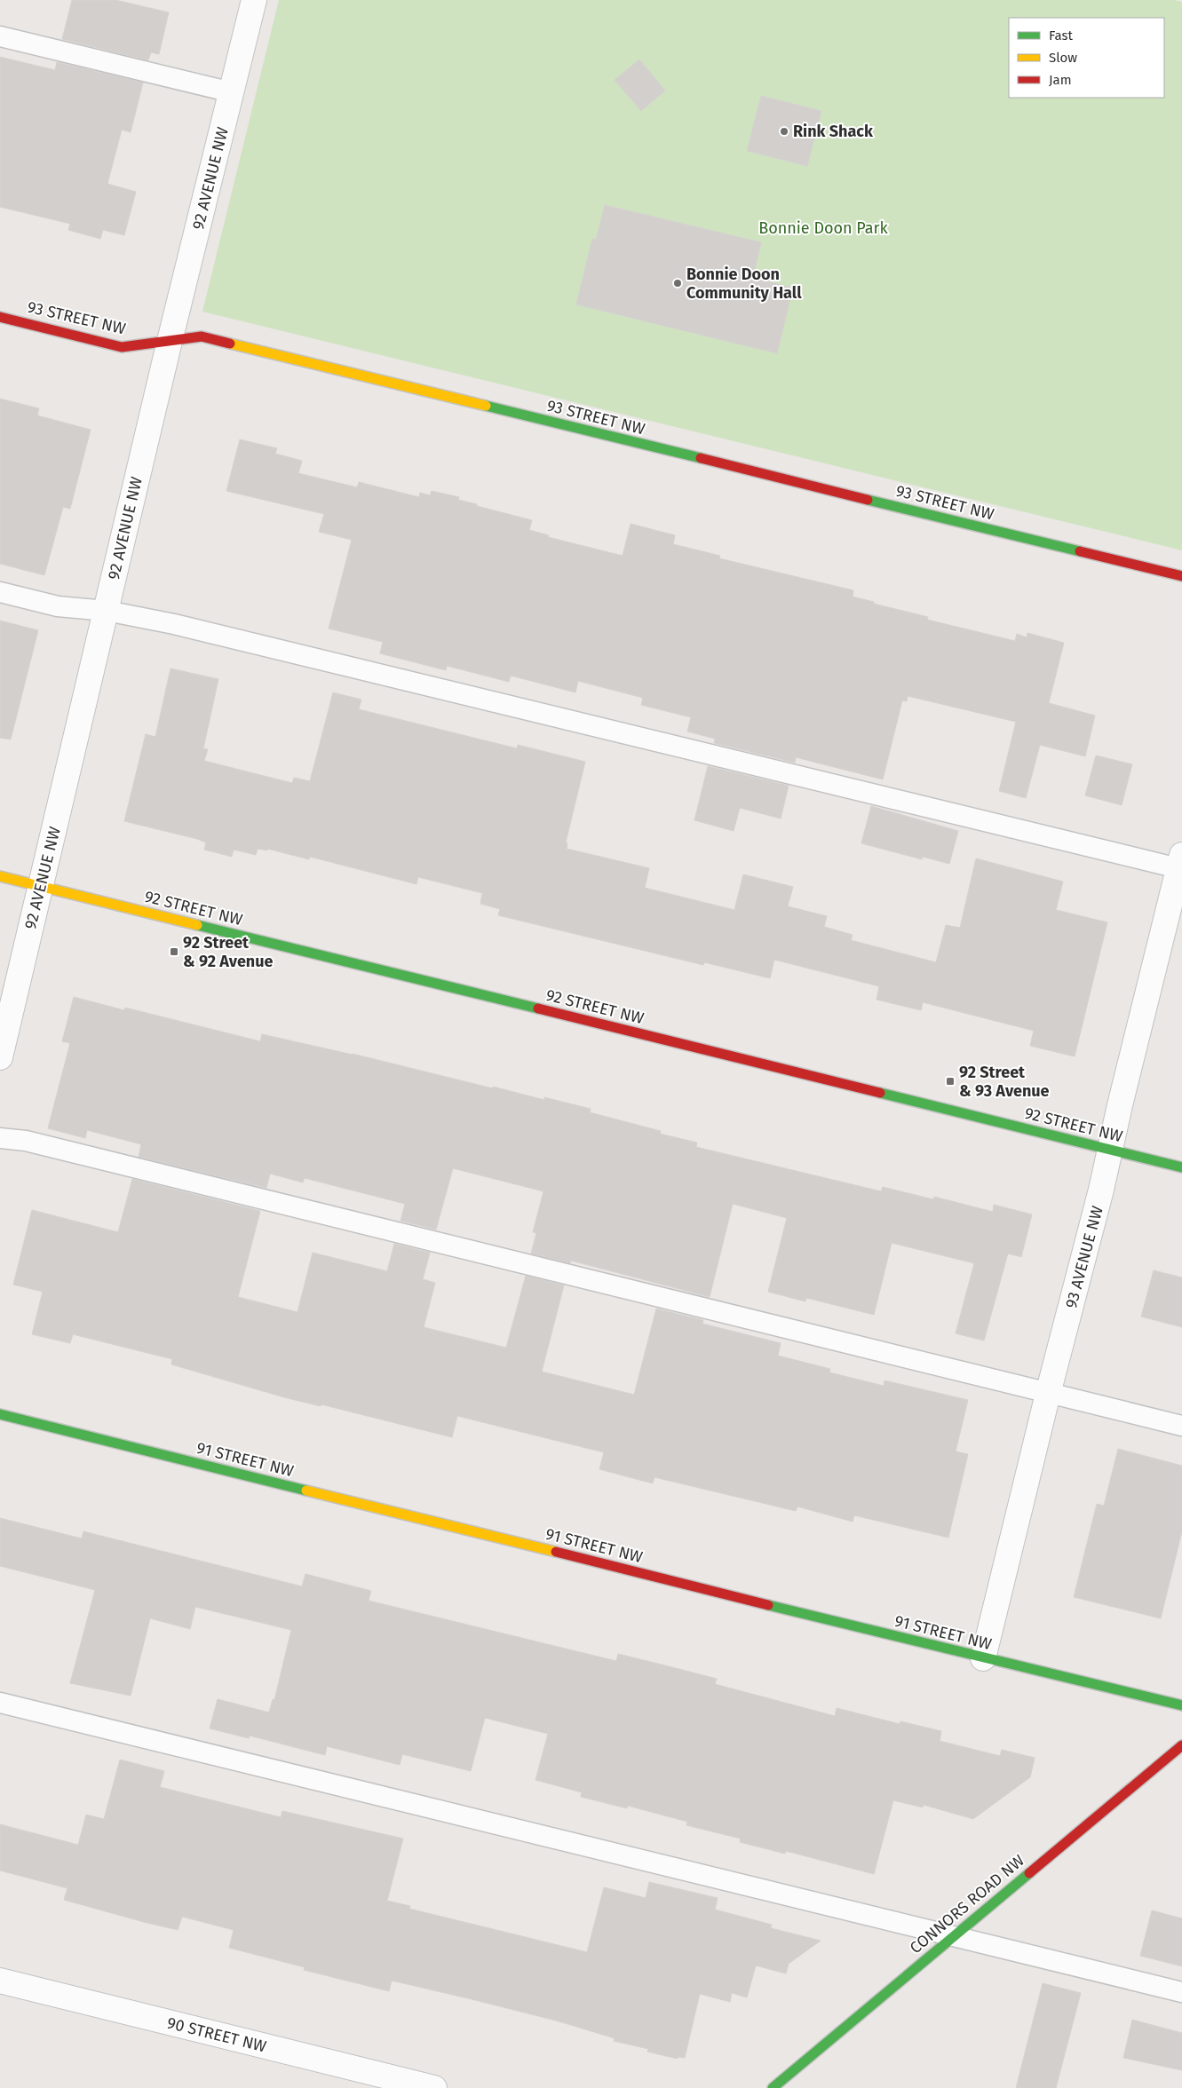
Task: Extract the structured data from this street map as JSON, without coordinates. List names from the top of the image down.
{
  "streets": {
    "street": [
      "92 AVENUE NW",
      "93 STREET NW",
      "92 STREET NW",
      "93 AVENUE NW",
      "91 STREET NW",
      "CONNORS ROAD NW",
      "90 STREET NW"
    ]
  },
  "crossings": [
    ["92 AVENUE NW", "93 STREET NW"],
    ["92 AVENUE NW", "92 STREET NW"],
    ["92 STREET NW", "93 AVENUE NW"],
    ["93 AVENUE NW", "91 STREET NW"]
  ],
  "parks": ["Bonnie Doon Park"],
  "places": {
    "other": ["Rink Shack", "Bonnie Doon Community Hall"],
    "transit": ["92 Street & 92 Avenue", "92 Street & 93 Avenue"]
  },
  "legend": ["Fast", "Slow", "Jam"]
}
